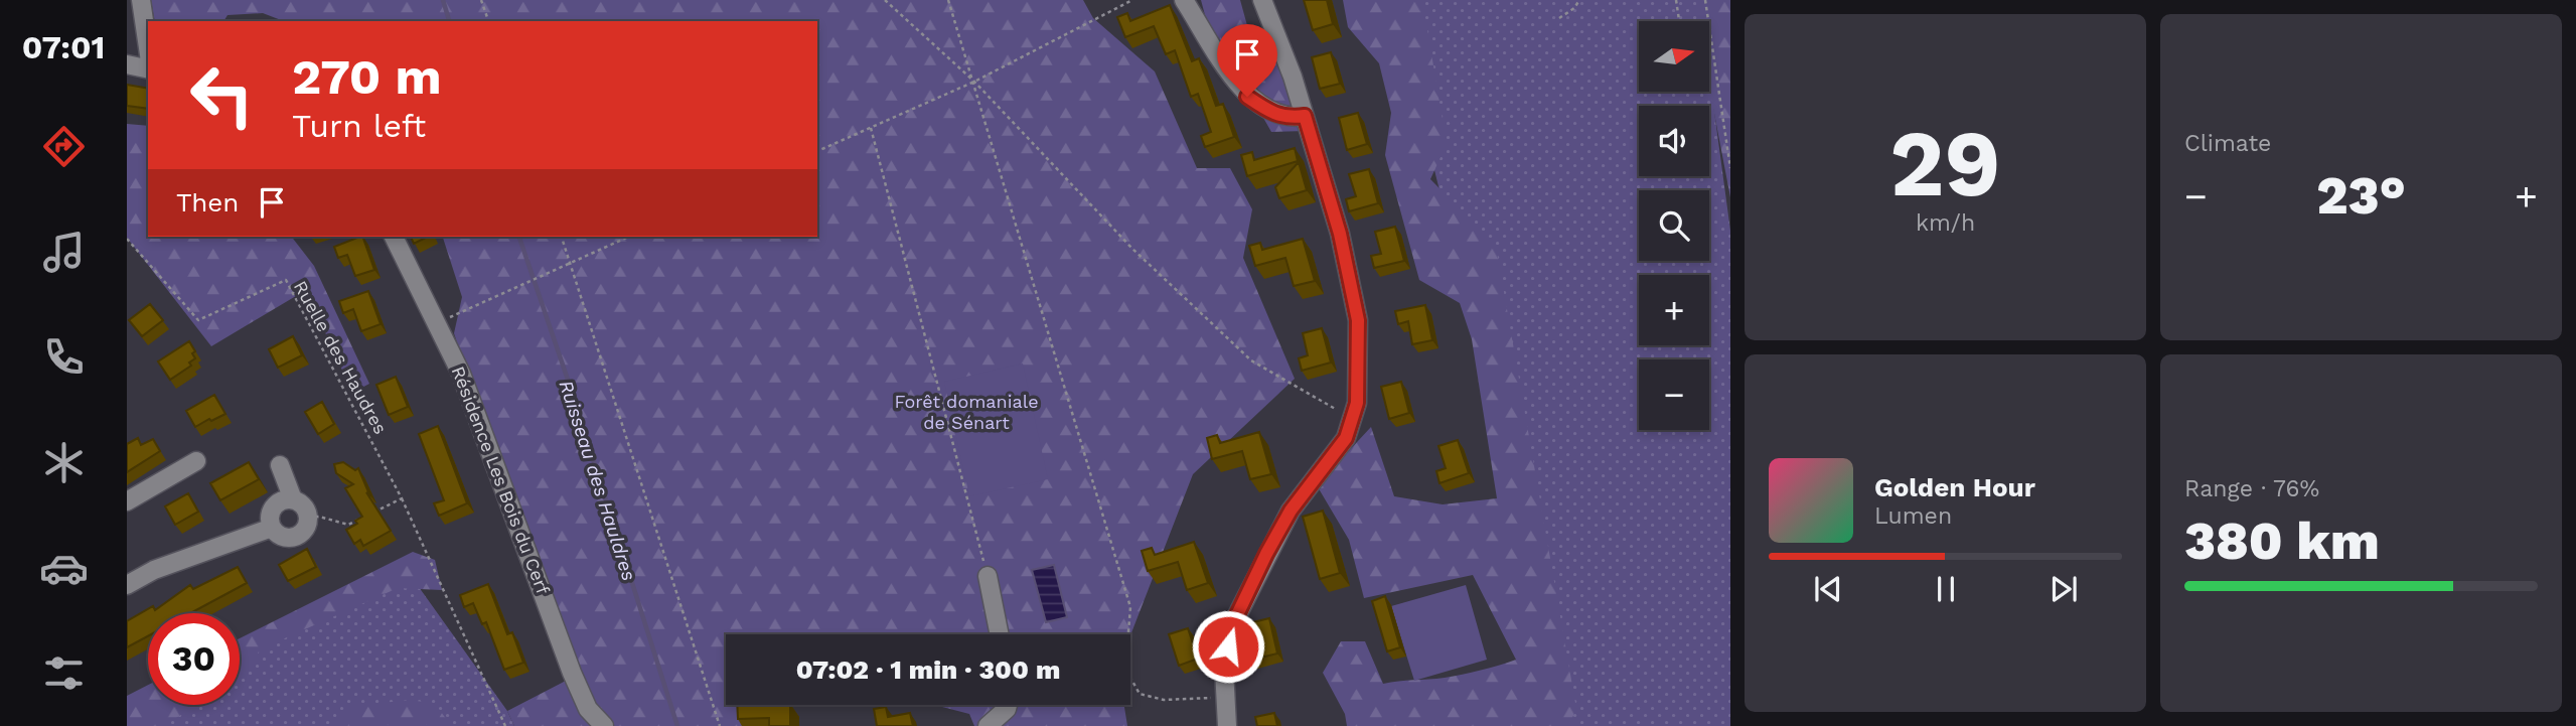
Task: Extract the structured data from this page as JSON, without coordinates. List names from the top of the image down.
{
  "streets": {
    "street": ["Résidence Les Bois du Cerf"],
    "path": ["Ruelle des Haudres"]
  },
  "water": ["Ruisseau des Hauldres"],
  "parks": ["Forêt domaniale de Sénart"],
  "north": "right",
  "page": {
    "tabs": "07:01",
    "tile": [
      ["29", "km/h"],
      "Climate",
      ["Range · 76%", "380 km"]
    ],
    "map_buttons": ["+", "−"],
    "turn": ["270 m", "Turn left"],
    "heat": ["−", "23°", "+"],
    "then": "Then",
    "song": ["Golden Hour", "Lumen"],
    "limit": "30",
    "trip": "07:02 · 1 min · 300 m"
  }
}
